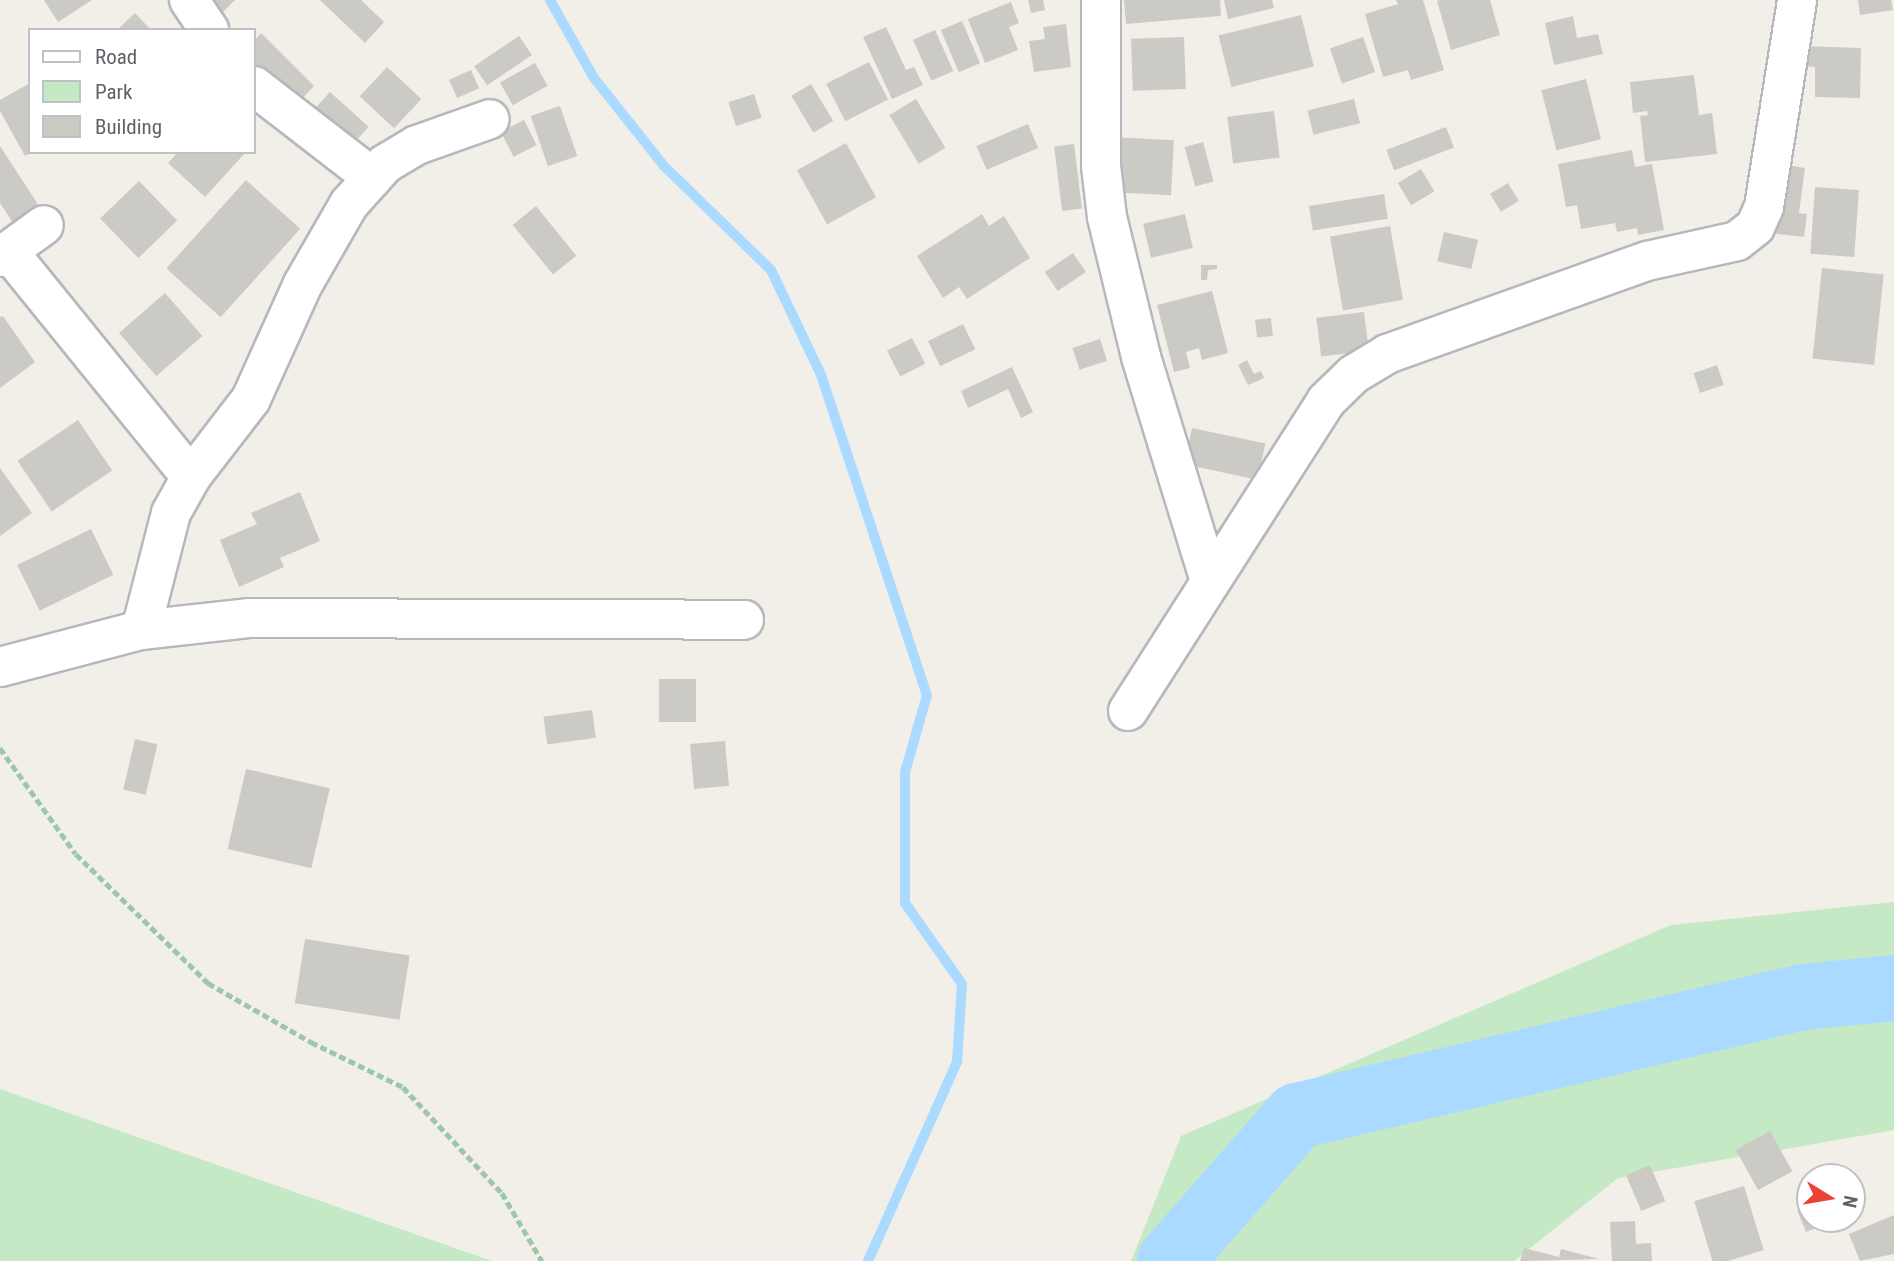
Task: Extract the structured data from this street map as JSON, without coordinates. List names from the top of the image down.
{
  "legend": ["Road", "Park", "Building"],
  "north": "right"
}
